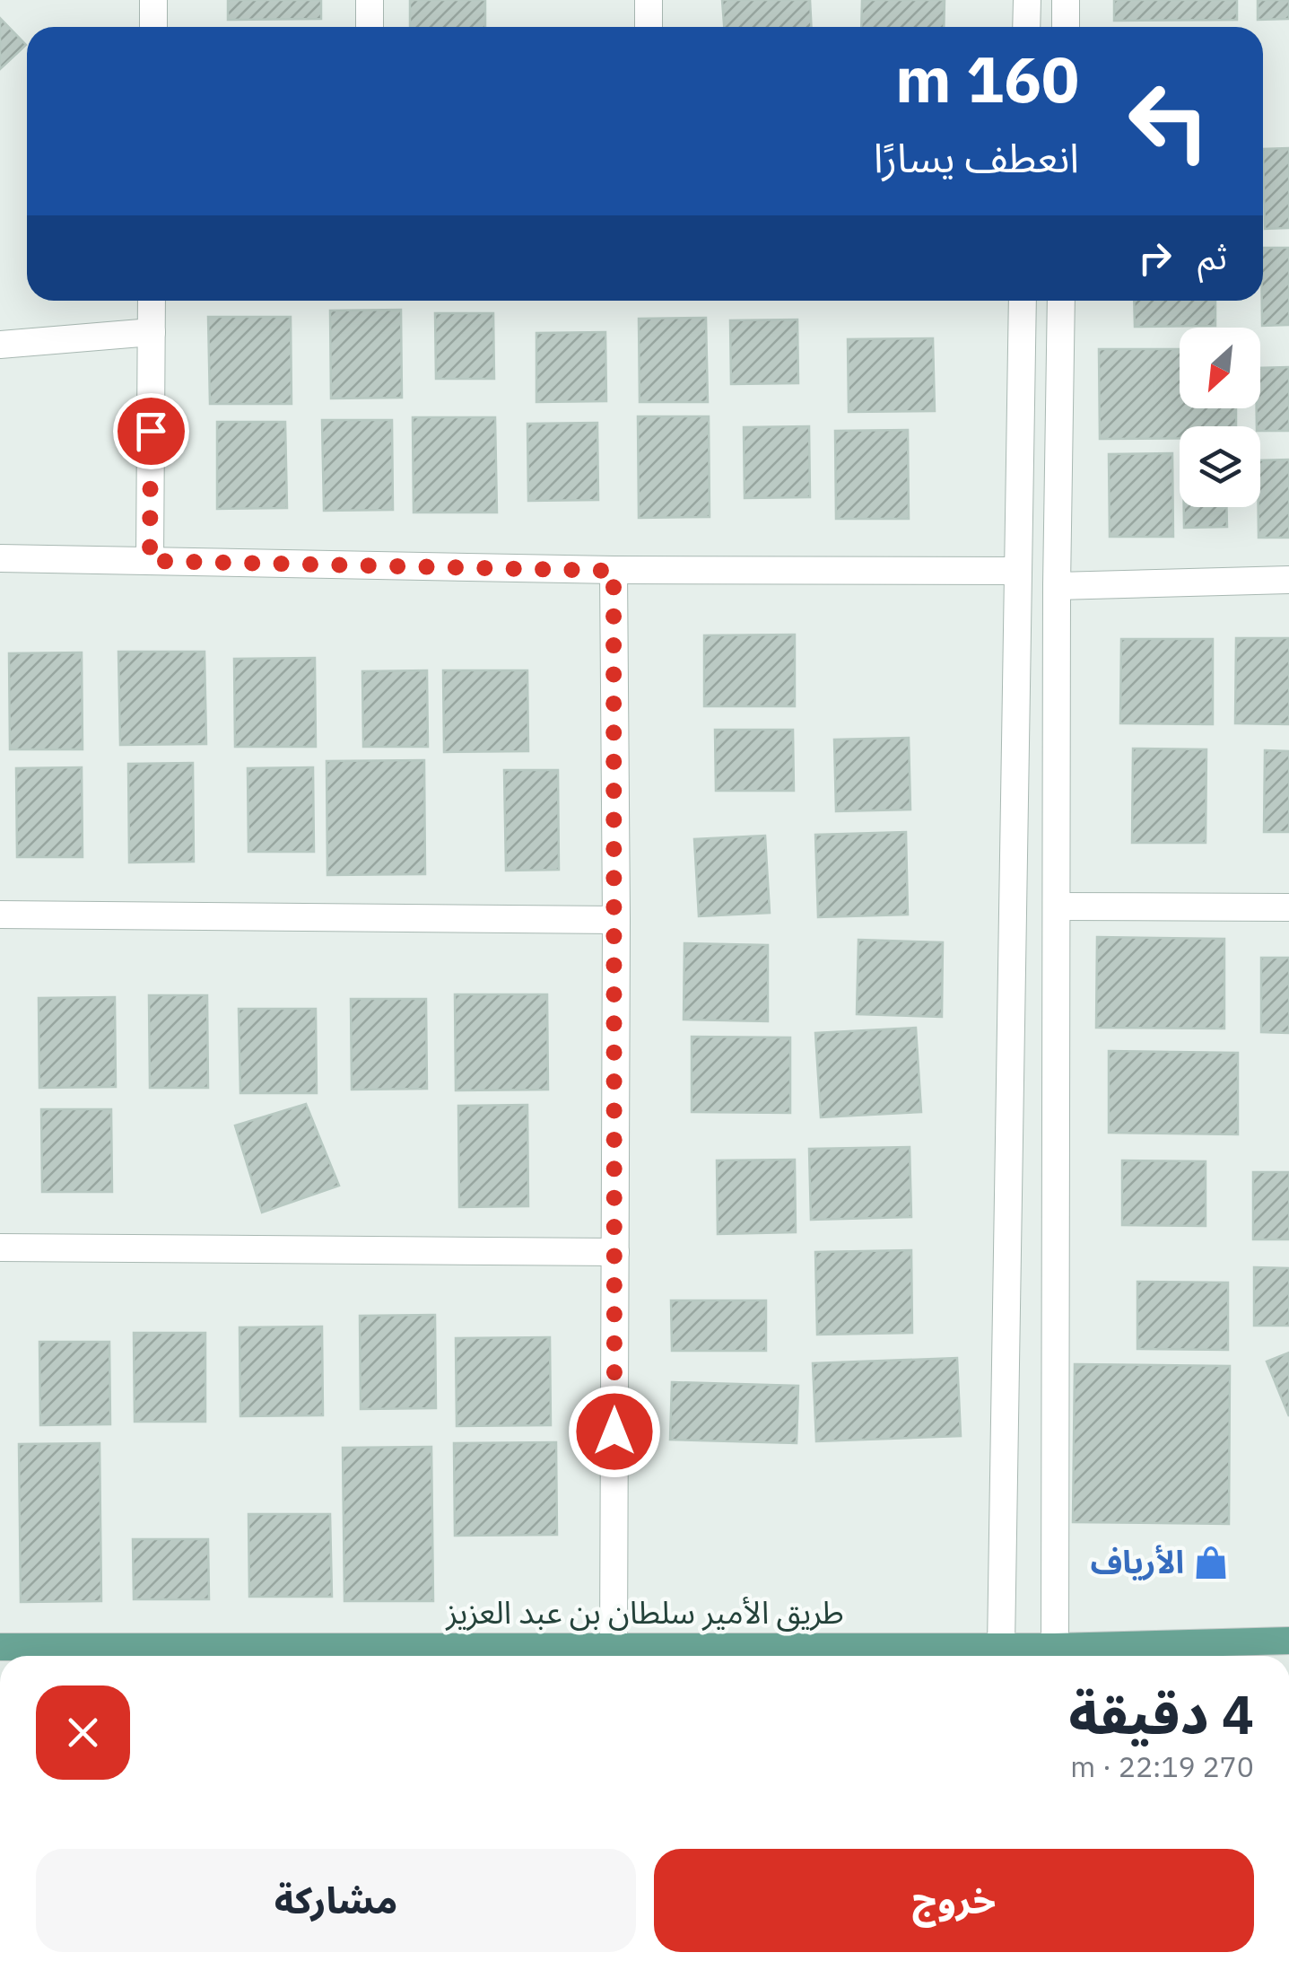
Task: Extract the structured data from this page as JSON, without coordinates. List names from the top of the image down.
{
  "streets": {
    "main road": ["طريق الأمير سلطان بن عبد العزيز"]
  },
  "places": {
    "shop": ["الأرياف"]
  },
  "north": "bottom left",
  "page": {
    "turn": ["160 m", "انعطف يسارًا"],
    "then": "ثم",
    "heading": ["4 دقيقة", "270 m · 22:19"],
    "buttons": ["خروج", "مشاركة"]
  }
}
